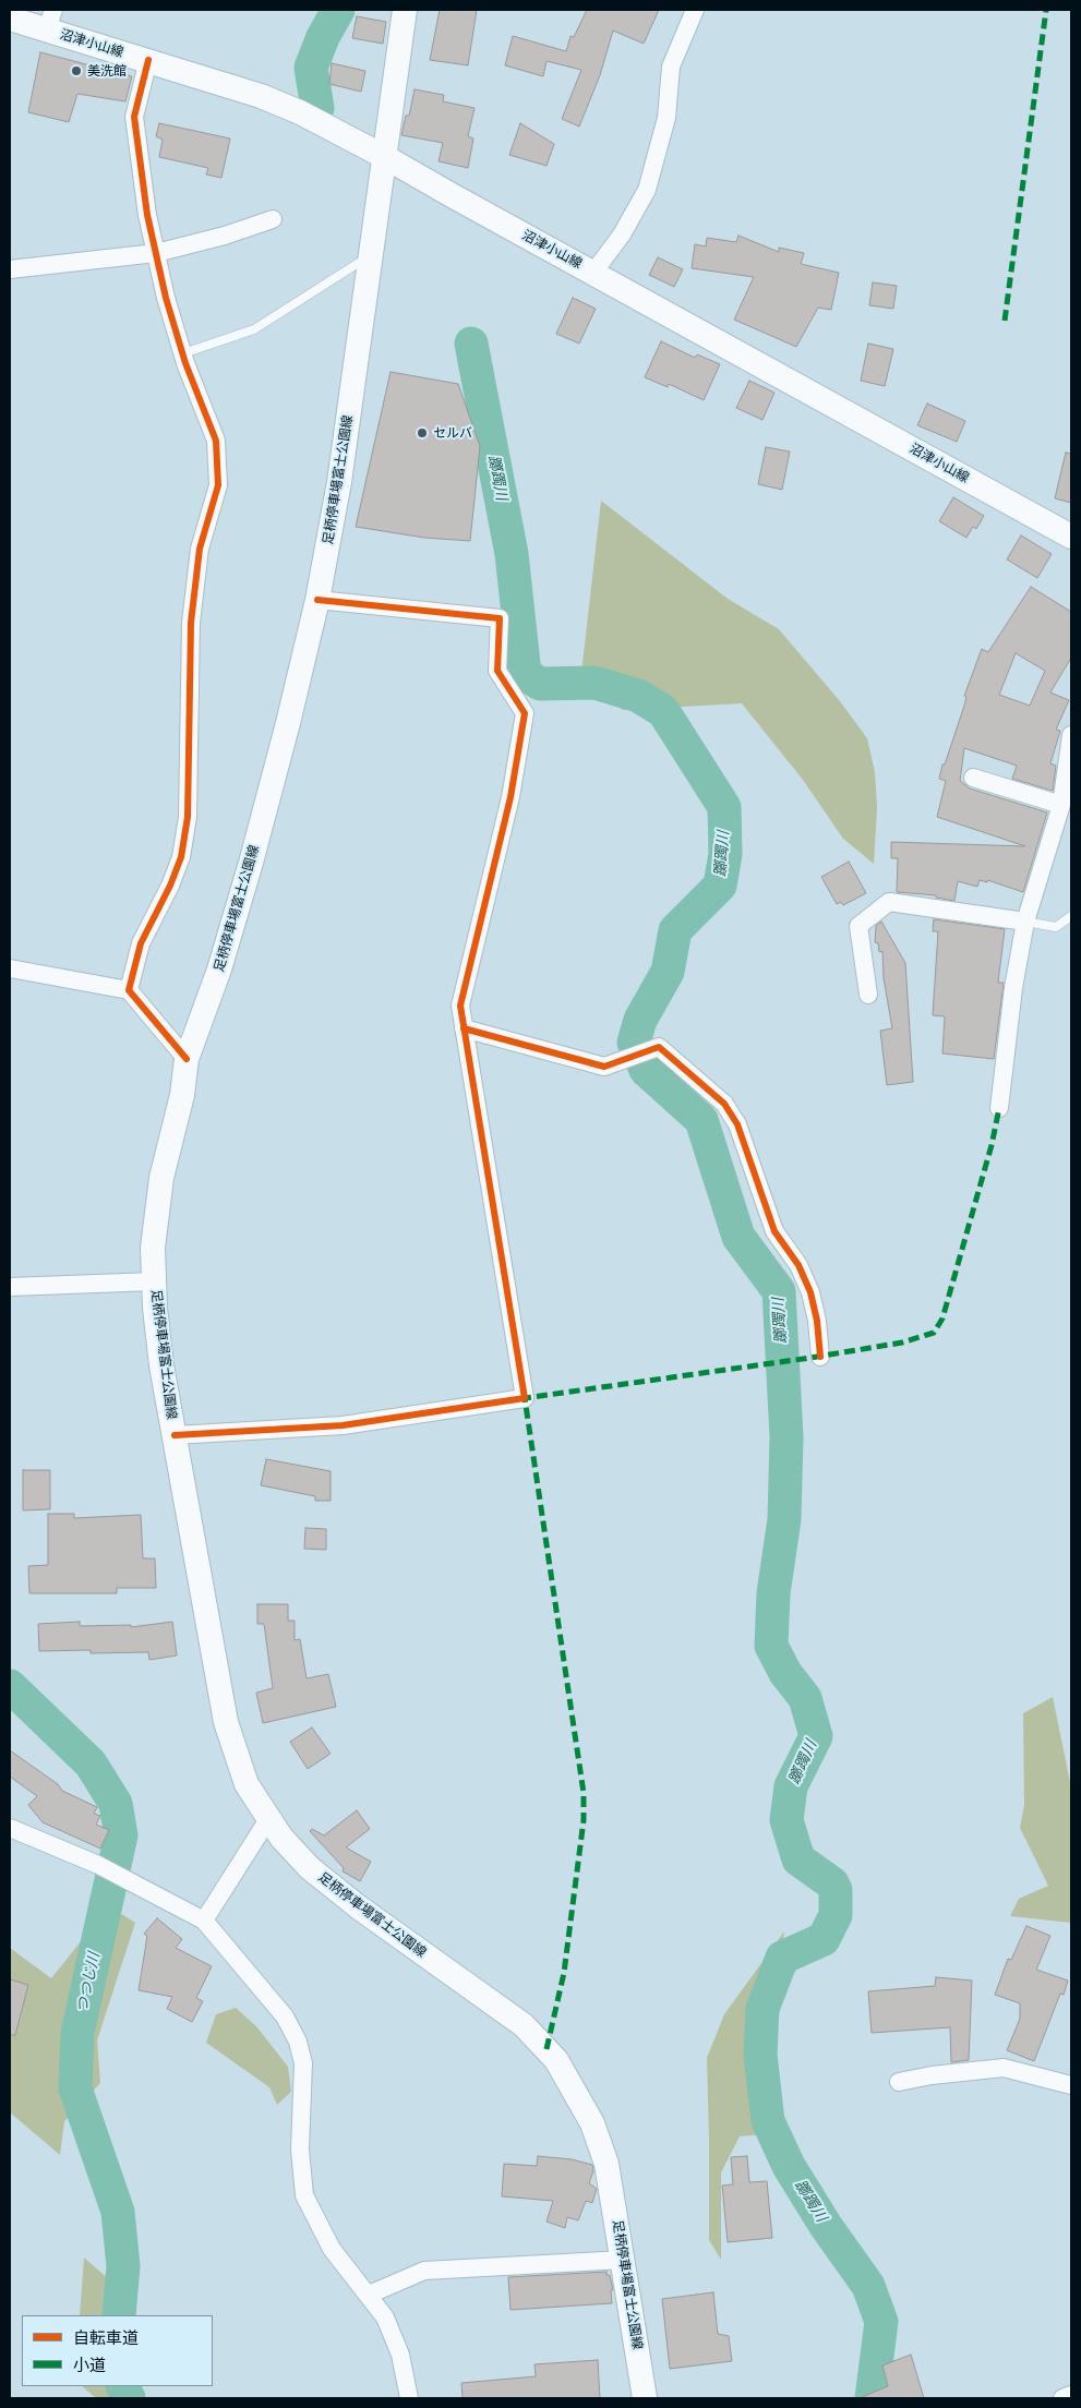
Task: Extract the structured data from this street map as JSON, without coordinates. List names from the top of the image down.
{
  "streets": {
    "main road": ["沼津小山線", "足柄停車場富士公園線"]
  },
  "crossings": [
    ["沼津小山線", "足柄停車場富士公園線"]
  ],
  "water": ["躑躅川", "つつじ川"],
  "places": ["美洗館", "セルバ"],
  "legend": ["自転車道", "小道"]
}
